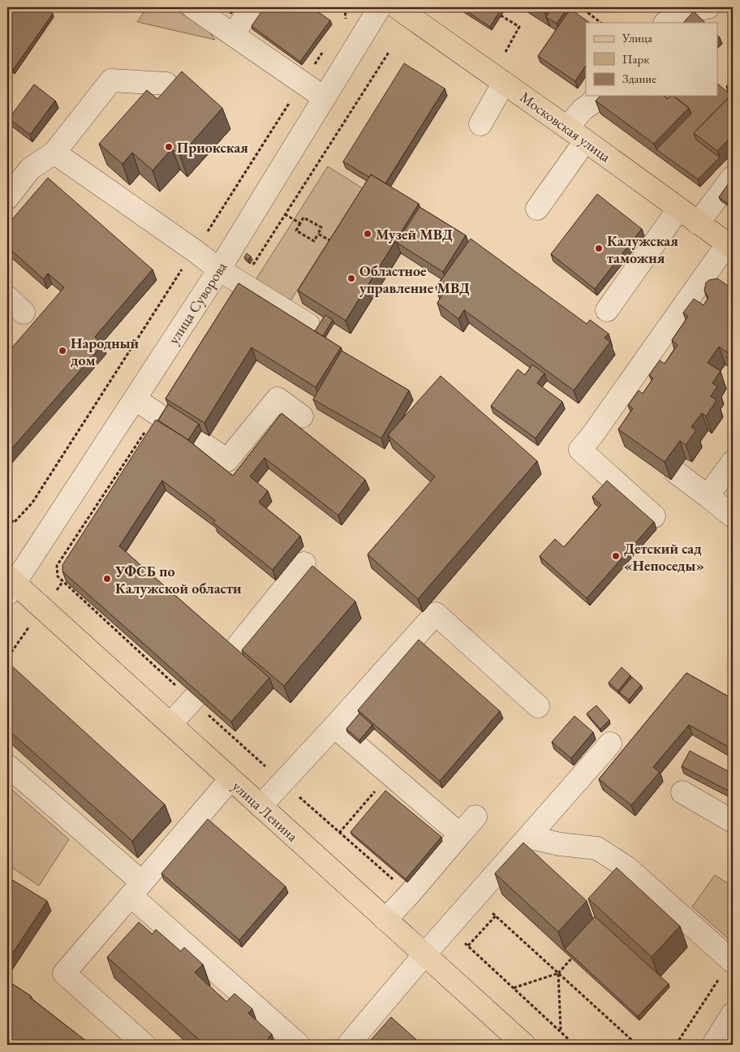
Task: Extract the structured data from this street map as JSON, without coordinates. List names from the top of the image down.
{
  "streets": {
    "main road": ["Московская улица", "улица Ленина"],
    "street": ["улица Суворова"]
  },
  "crossings": [
    ["улица Суворова", "улица Ленина"]
  ],
  "places": [
    "Приокская",
    "Музей МВД",
    "Калужская таможня",
    "Областное управление МВД",
    "Народный дом",
    "Детский сад «Непоседы»",
    "УФСБ по Калужской области"
  ],
  "legend": ["Улица", "Парк", "Здание"]
}
